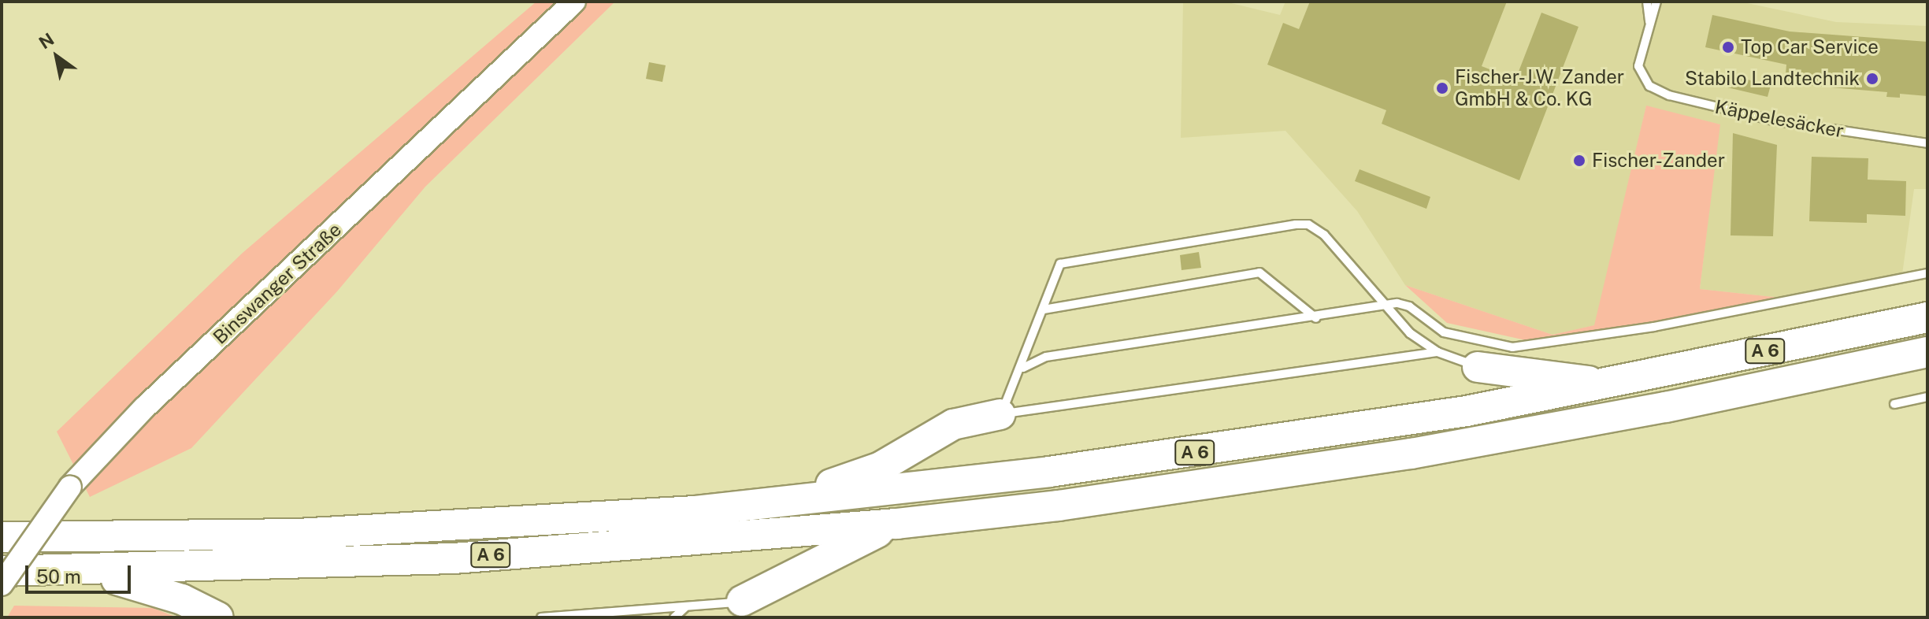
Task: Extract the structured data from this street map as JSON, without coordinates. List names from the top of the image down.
{
  "streets": {
    "highway": ["A 6"],
    "main road": ["Binswanger Straße"],
    "lane": ["Käppelesäcker"]
  },
  "places": [
    "Top Car Service",
    "Stabilo Landtechnik",
    "Fischer-J.W. Zander GmbH & Co. KG",
    "Fischer-Zander"
  ],
  "scale_bar": "50 m",
  "north": "top left"
}
